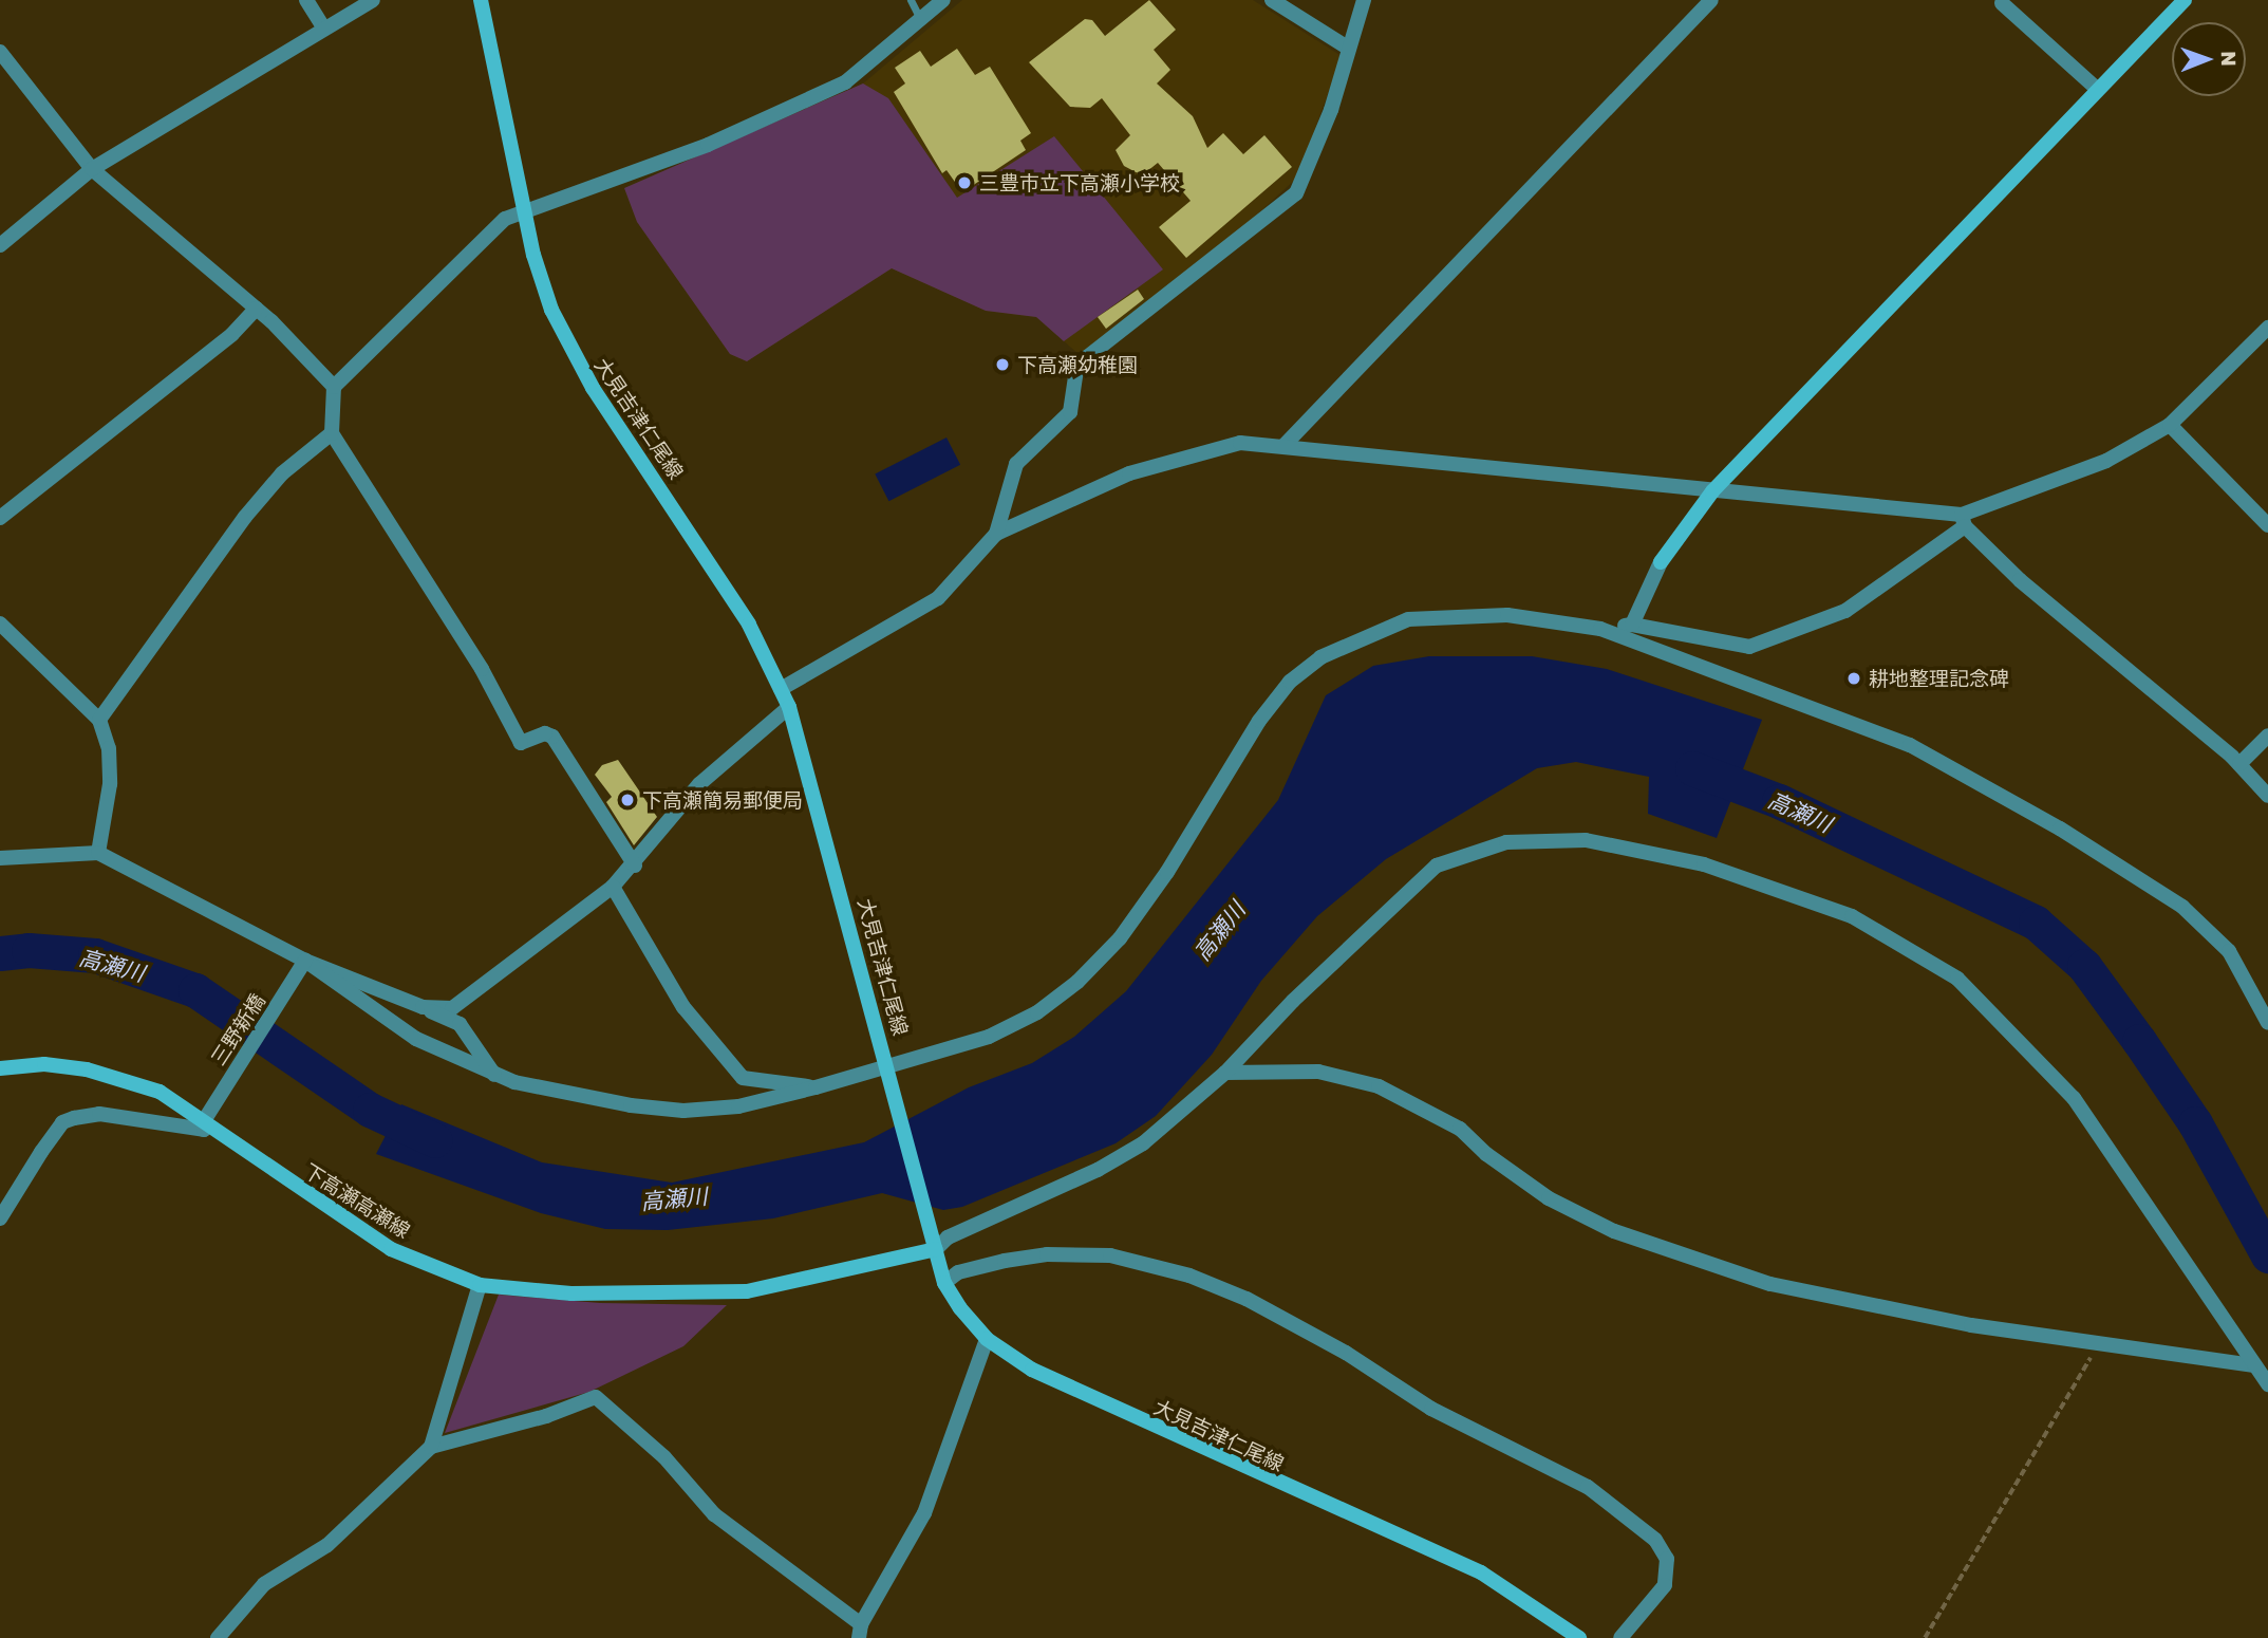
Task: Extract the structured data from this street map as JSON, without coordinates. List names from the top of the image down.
{
  "streets": {
    "main road": ["大見吉津仁尾線", "下高瀬高瀬線"],
    "street": ["三野新橋"]
  },
  "crossings": [
    ["大見吉津仁尾線", "下高瀬高瀬線"],
    ["三野新橋", "下高瀬高瀬線"]
  ],
  "water": ["高瀬川"],
  "places": [
    "三豊市立下高瀬小学校",
    "下高瀬幼稚園",
    "耕地整理記念碑",
    "下高瀬簡易郵便局"
  ],
  "north": "right"
}
